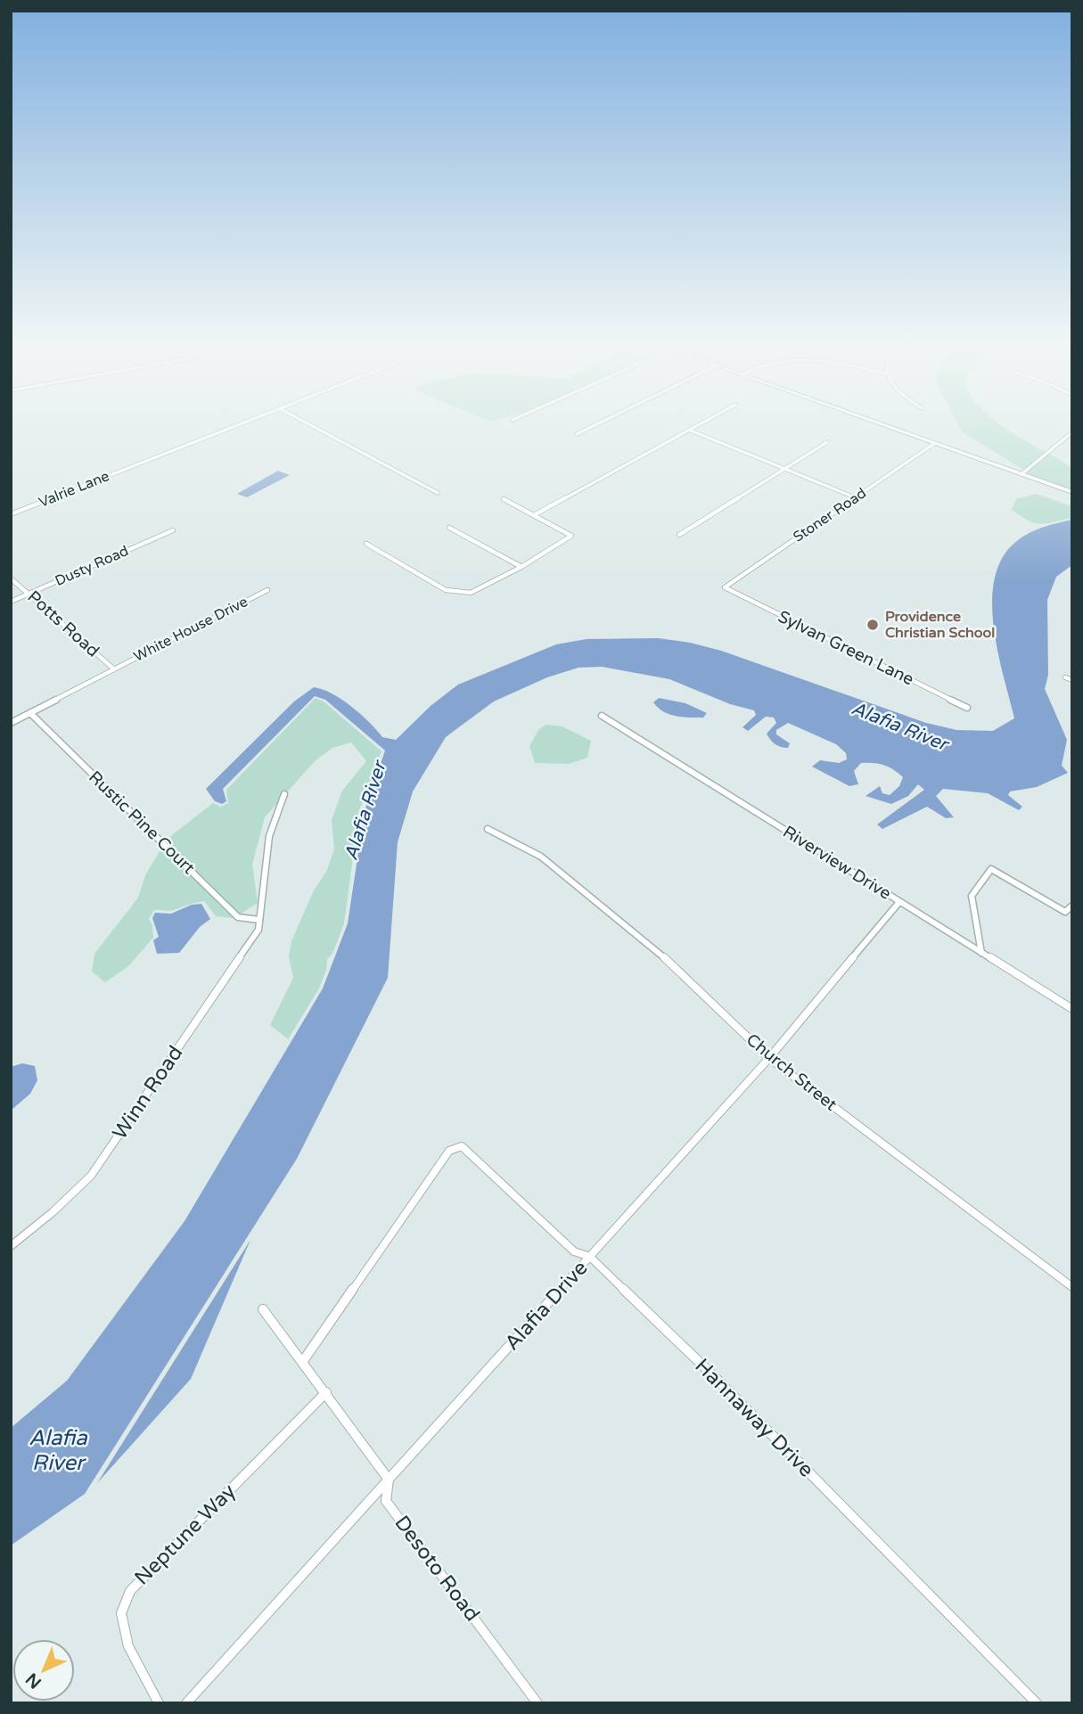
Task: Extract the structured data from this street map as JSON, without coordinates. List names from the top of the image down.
{
  "streets": {
    "street": [
      "Valrie Lane",
      "Stoner Road",
      "Dusty Road",
      "Potts Road",
      "White House Drive",
      "Sylvan Green Lane",
      "Rustic Pine Court",
      "Riverview Drive",
      "Church Street",
      "Winn Road",
      "Alafia Drive",
      "Hannaway Drive",
      "Neptune Way",
      "Desoto Road"
    ]
  },
  "crossings": [
    ["Stoner Road", "Sylvan Green Lane"],
    ["Dusty Road", "Potts Road"],
    ["Potts Road", "White House Drive"],
    ["Potts Road", "Rustic Pine Court"],
    ["Rustic Pine Court", "Winn Road"],
    ["Riverview Drive", "Alafia Drive"],
    ["Church Street", "Alafia Drive"],
    ["Alafia Drive", "Hannaway Drive"],
    ["Alafia Drive", "Desoto Road"],
    ["Hannaway Drive", "Desoto Road"],
    ["Neptune Way", "Desoto Road"]
  ],
  "water": ["Alafia River"],
  "places": ["Providence Christian School"],
  "north": "bottom left"
}
